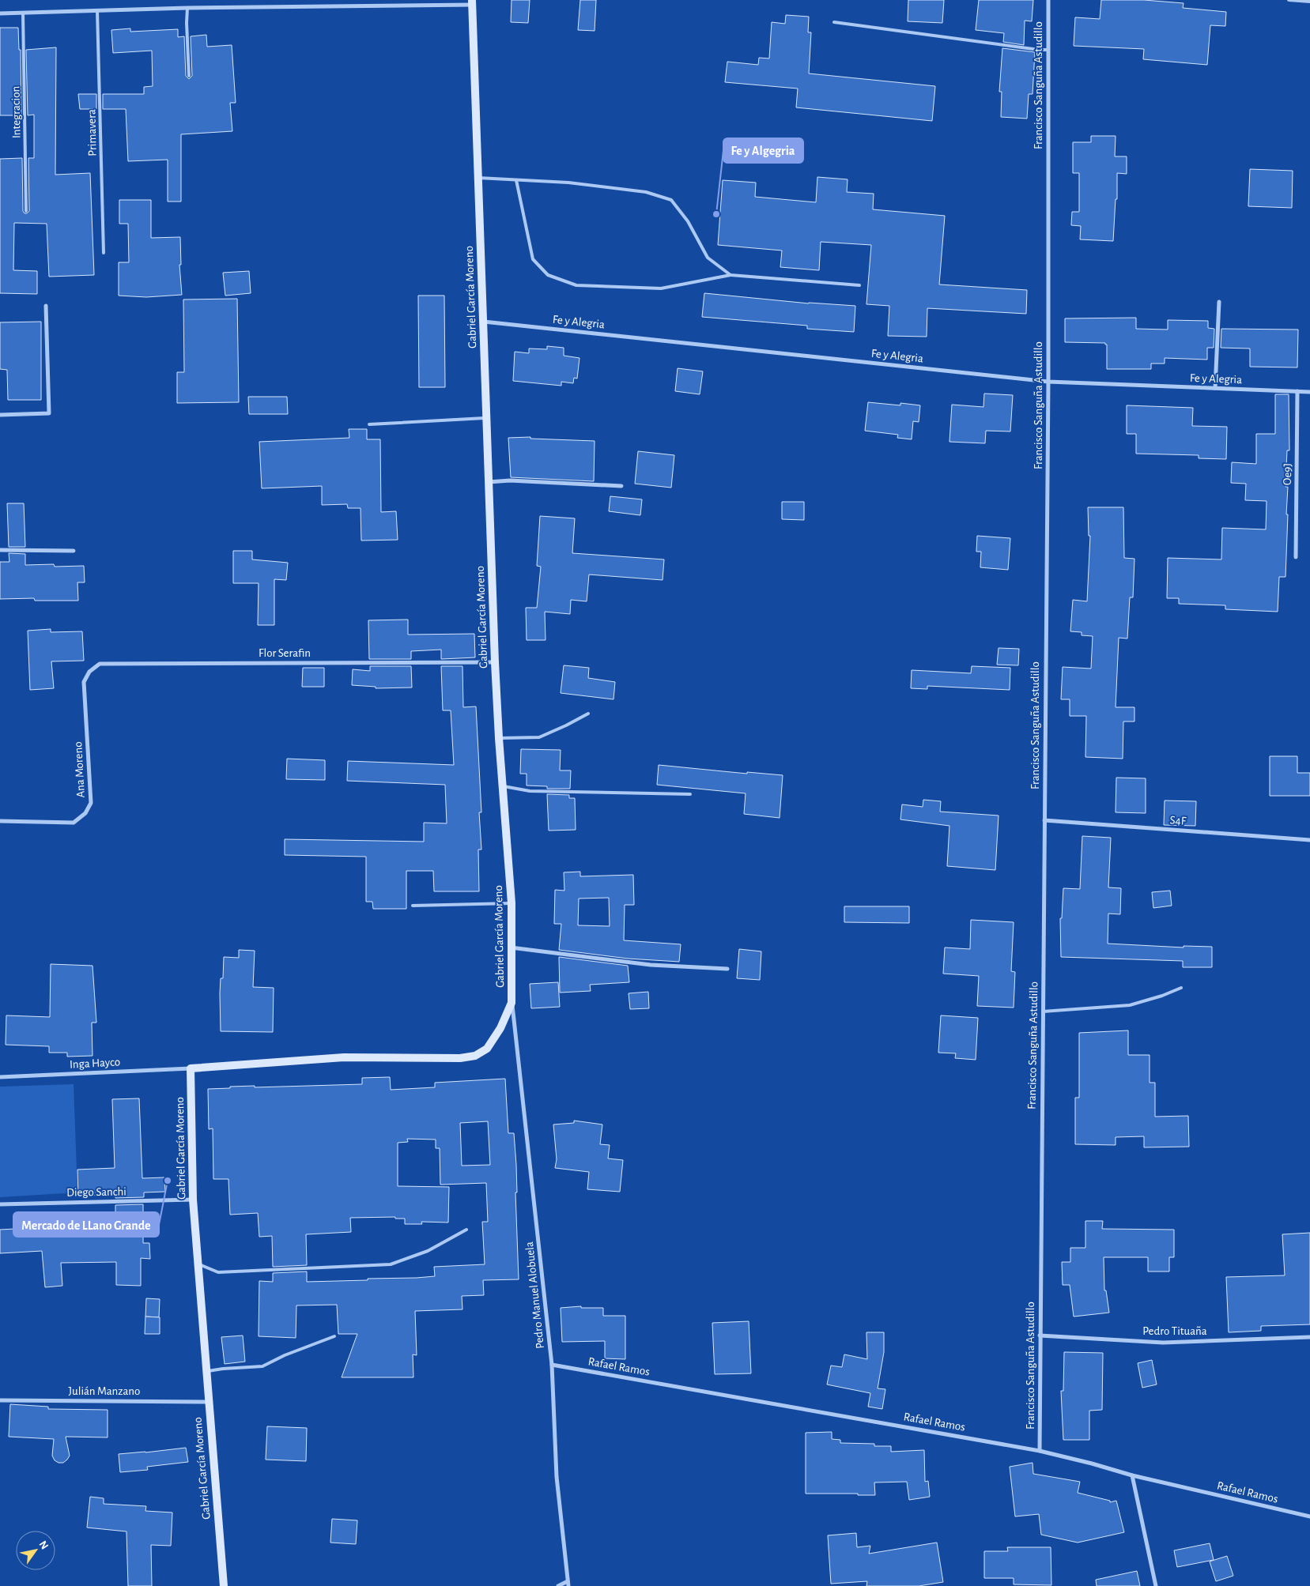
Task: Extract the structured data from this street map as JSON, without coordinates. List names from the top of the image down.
{
  "streets": {
    "street": [
      "Francisco Sanguña Astudillo",
      "Gabriel García Moreno",
      "Fe y Alegria",
      "Oe9J",
      "Flor Serafin",
      "Ana Moreno",
      "S4F",
      "Inga Hayco",
      "Diego Sanchi",
      "Pedro Manuel Alobuela",
      "Pedro Tituaña",
      "Rafael Ramos",
      "Julián Manzano"
    ],
    "lane": ["Integracion", "Primavera"]
  },
  "crossings": [
    ["Francisco Sanguña Astudillo", "Fe y Alegria"],
    ["Francisco Sanguña Astudillo", "S4F"],
    ["Francisco Sanguña Astudillo", "Pedro Tituaña"],
    ["Francisco Sanguña Astudillo", "Rafael Ramos"],
    ["Gabriel García Moreno", "Fe y Alegria"],
    ["Gabriel García Moreno", "Flor Serafin"],
    ["Gabriel García Moreno", "Inga Hayco"],
    ["Gabriel García Moreno", "Diego Sanchi"],
    ["Gabriel García Moreno", "Pedro Manuel Alobuela"],
    ["Gabriel García Moreno", "Julián Manzano"],
    ["Fe y Alegria", "Oe9J"],
    ["Flor Serafin", "Ana Moreno"],
    ["Pedro Manuel Alobuela", "Rafael Ramos"]
  ],
  "places": ["Fe y Algegria", "Mercado de LLano Grande"],
  "north": "top right"
}
